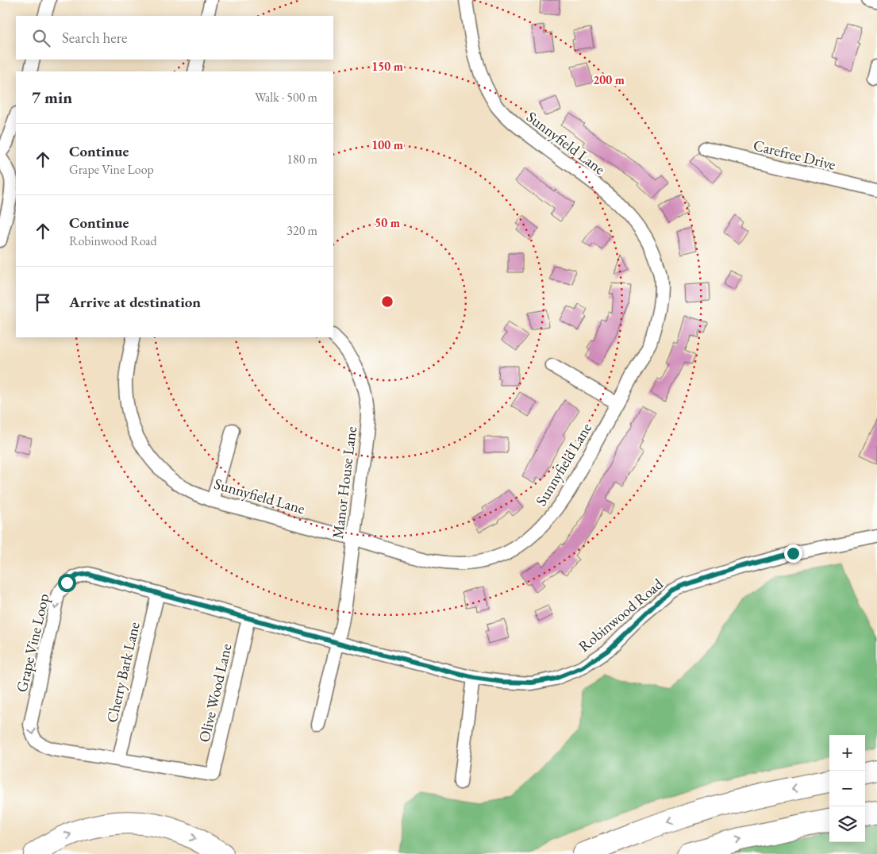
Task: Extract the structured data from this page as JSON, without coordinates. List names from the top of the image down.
{
  "streets": {
    "street": [
      "Sunnyfield Lane",
      "Carefree Drive",
      "Manor House Lane",
      "Robinwood Road",
      "Grape Vine Loop",
      "Cherry Bark Lane",
      "Olive Wood Lane"
    ]
  },
  "crossings": [
    ["Sunnyfield Lane", "Manor House Lane"],
    ["Manor House Lane", "Robinwood Road"],
    ["Manor House Lane", "Grape Vine Loop"],
    ["Robinwood Road", "Grape Vine Loop"],
    ["Grape Vine Loop", "Cherry Bark Lane"],
    ["Grape Vine Loop", "Olive Wood Lane"]
  ],
  "page": {
    "search": "Search here",
    "heading": ["7 min", "Walk · 500 m"],
    "list": [
      ["Continue", "Grape Vine Loop", "180 m"],
      ["Continue", "Robinwood Road", "320 m"],
      "Arrive at destination"
    ],
    "map_buttons": ["+", "−"]
  },
  "rings": [
    "150 m",
    "200 m",
    "100 m",
    "50 m"
  ]
}
